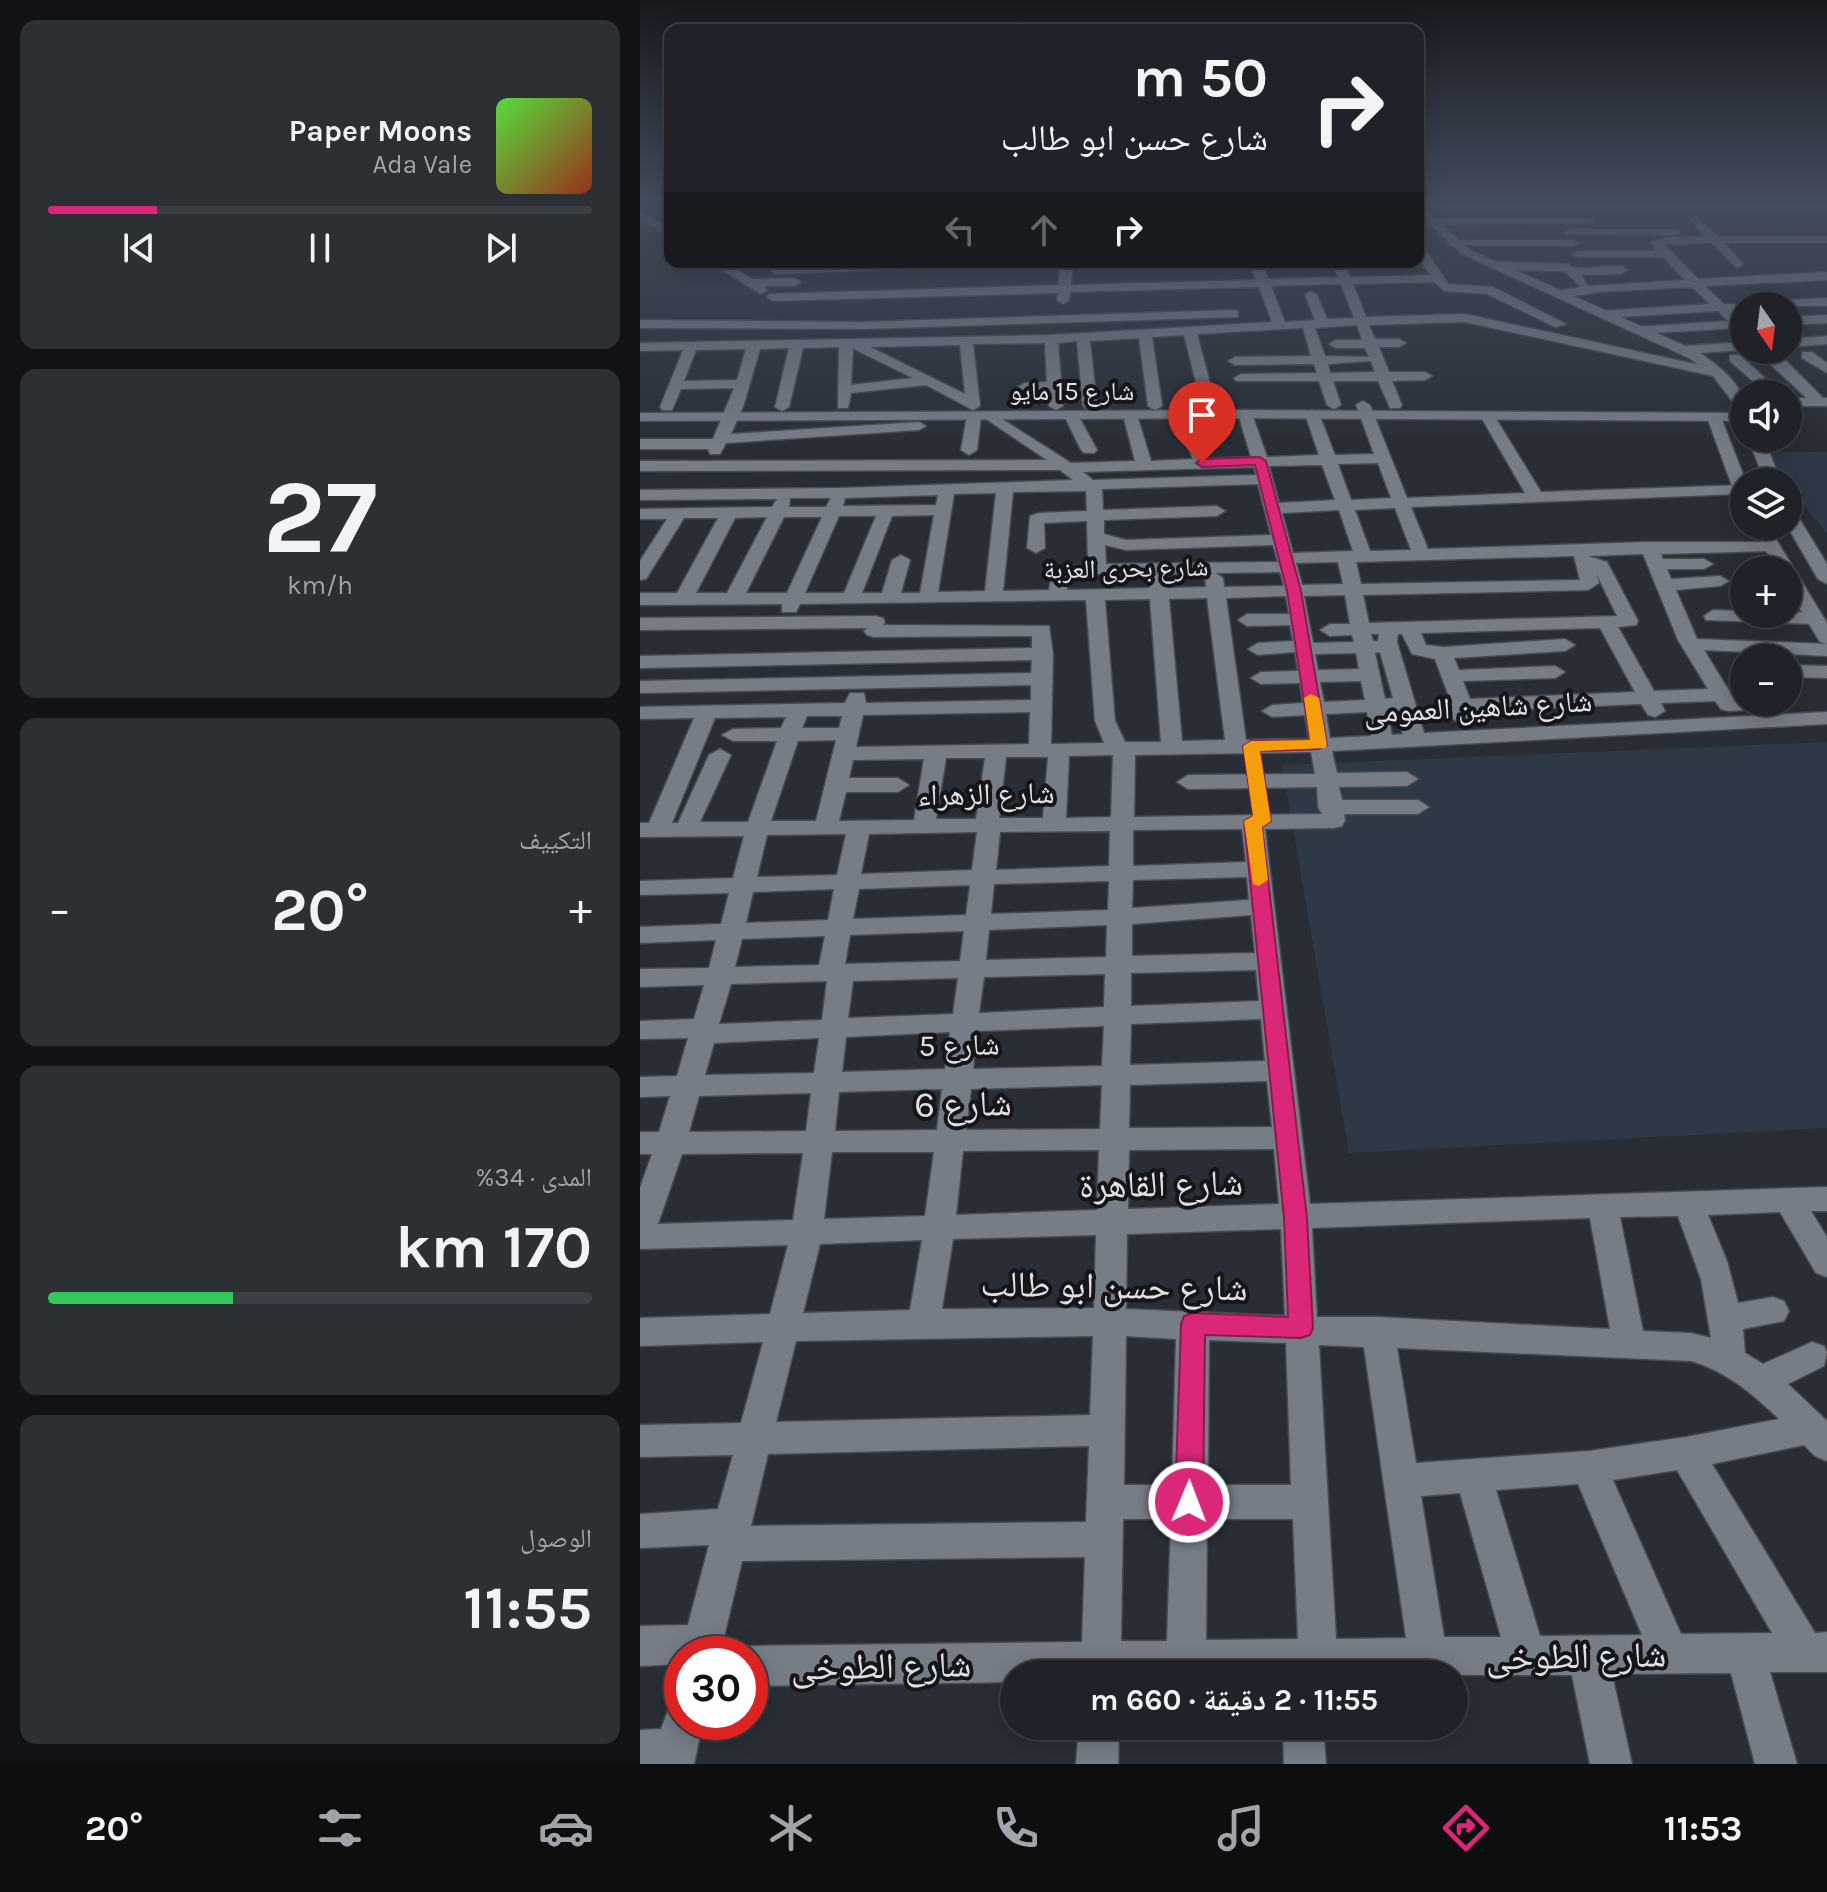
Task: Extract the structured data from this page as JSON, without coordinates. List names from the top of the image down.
{
  "streets": {
    "street": [
      "شارع 15 مايو",
      "شارع بحرى العزبة",
      "شارع شاهين العمومى",
      "شارع الزهراء",
      "شارع 5",
      "شارع 6",
      "شارع القاهرة",
      "شارع حسن ابو طالب",
      "شارع الطوخى"
    ]
  },
  "north": "bottom",
  "page": {
    "turn": ["50 m", "شارع حسن ابو طالب"],
    "song": ["Paper Moons", "Ada Vale"],
    "map_buttons": ["+", "−"],
    "tile": [
      ["27", "km/h"],
      "التكييف",
      ["المدى · 34%", "170 km"],
      ["الوصول", "11:55"]
    ],
    "heat": ["−", "20°", "+"],
    "limit": "30",
    "trip": "11:55 · 2 دقيقة · 660 m",
    "tabs": ["11:53", "20°"]
  }
}
